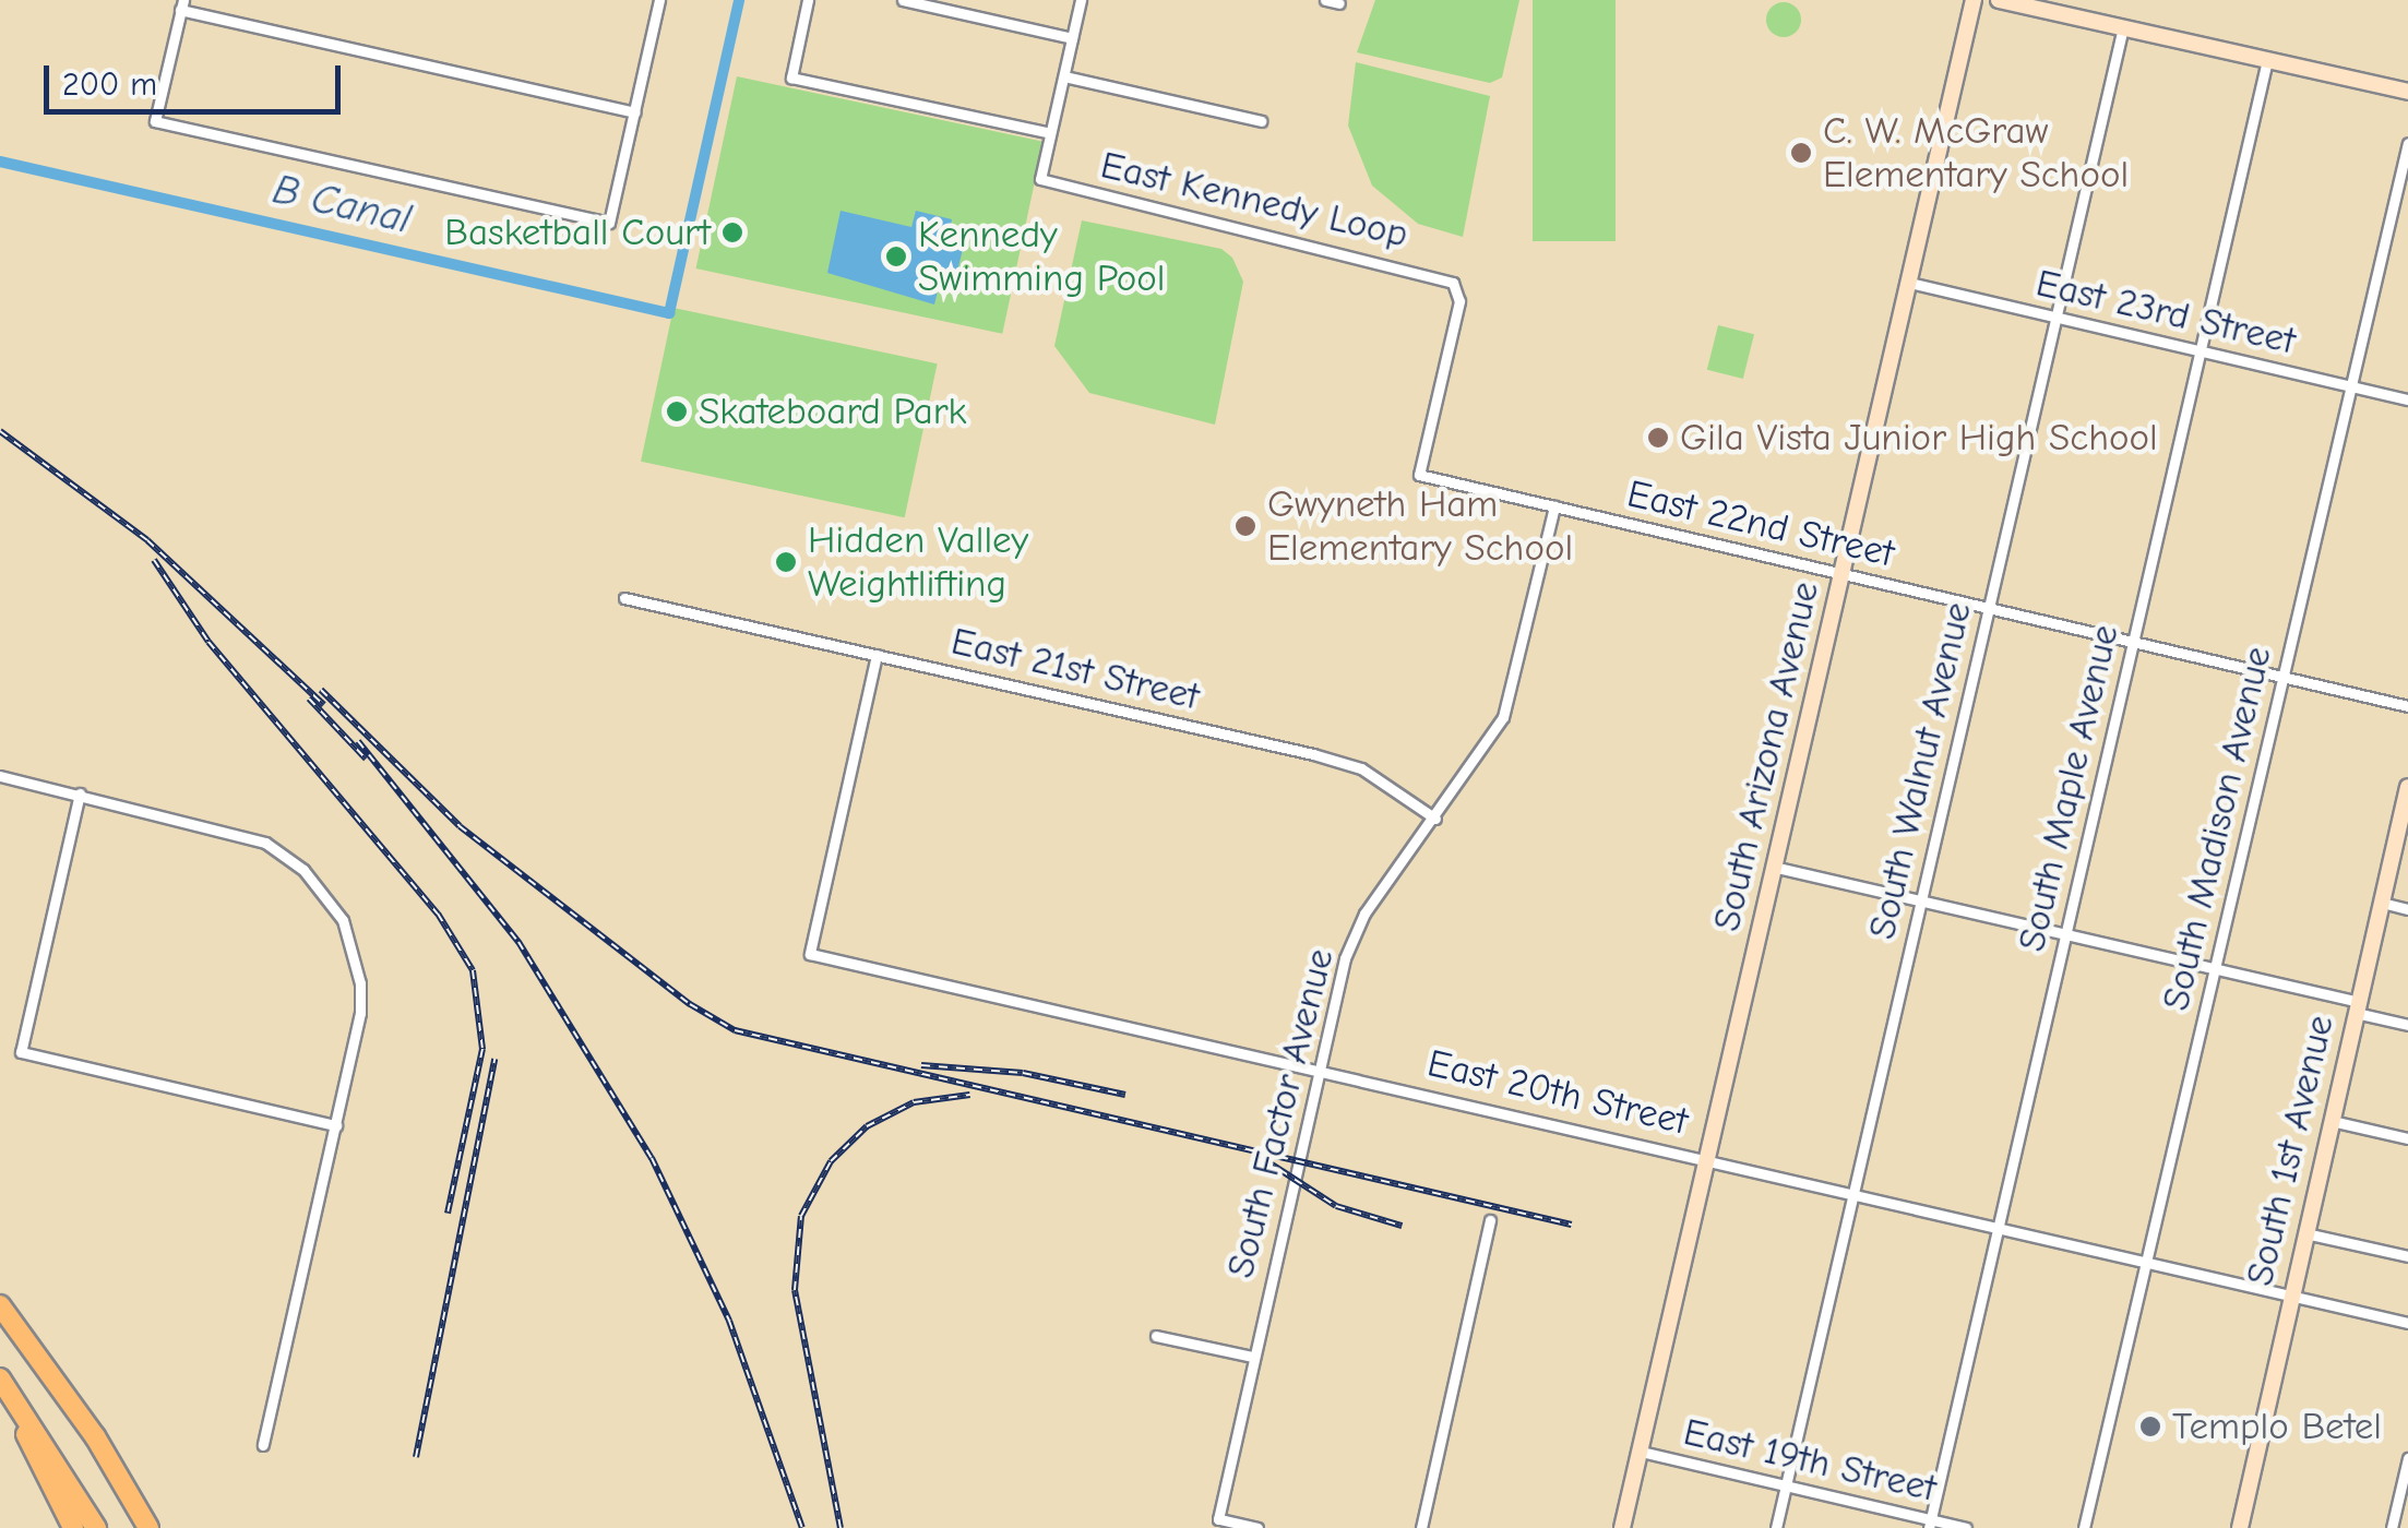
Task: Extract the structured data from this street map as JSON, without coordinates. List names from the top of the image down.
{
  "streets": {
    "street": [
      "East Kennedy Loop",
      "East 23rd Street",
      "East 22nd Street",
      "East 21st Street",
      "South Arizona Avenue",
      "South Walnut Avenue",
      "South Maple Avenue",
      "South Madison Avenue",
      "East 20th Street",
      "South Factor Avenue",
      "South 1st Avenue",
      "East 19th Street"
    ]
  },
  "crossings": [
    ["East Kennedy Loop", "East 22nd Street"],
    ["East 23rd Street", "South Arizona Avenue"],
    ["East 23rd Street", "South Walnut Avenue"],
    ["East 23rd Street", "South Maple Avenue"],
    ["East 23rd Street", "South Madison Avenue"],
    ["East 22nd Street", "South Arizona Avenue"],
    ["East 22nd Street", "South Walnut Avenue"],
    ["East 22nd Street", "South Maple Avenue"],
    ["East 22nd Street", "South Madison Avenue"],
    ["East 22nd Street", "South Factor Avenue"],
    ["East 21st Street", "East 20th Street"],
    ["East 21st Street", "South Factor Avenue"],
    ["South Arizona Avenue", "East 20th Street"],
    ["South Arizona Avenue", "East 19th Street"],
    ["South Walnut Avenue", "East 20th Street"],
    ["South Walnut Avenue", "East 19th Street"],
    ["South Maple Avenue", "East 20th Street"],
    ["South Maple Avenue", "East 19th Street"],
    ["South Madison Avenue", "East 20th Street"],
    ["East 20th Street", "South Factor Avenue"],
    ["East 20th Street", "South 1st Avenue"]
  ],
  "water": ["B Canal"],
  "places": [
    "C. W. McGraw Elementary School",
    "Basketball Court",
    "Kennedy Swimming Pool",
    "Skateboard Park",
    "Gila Vista Junior High School",
    "Gwyneth Ham Elementary School",
    "Hidden Valley Weightlifting",
    "Templo Betel"
  ],
  "scale_bar": "200 m"
}
